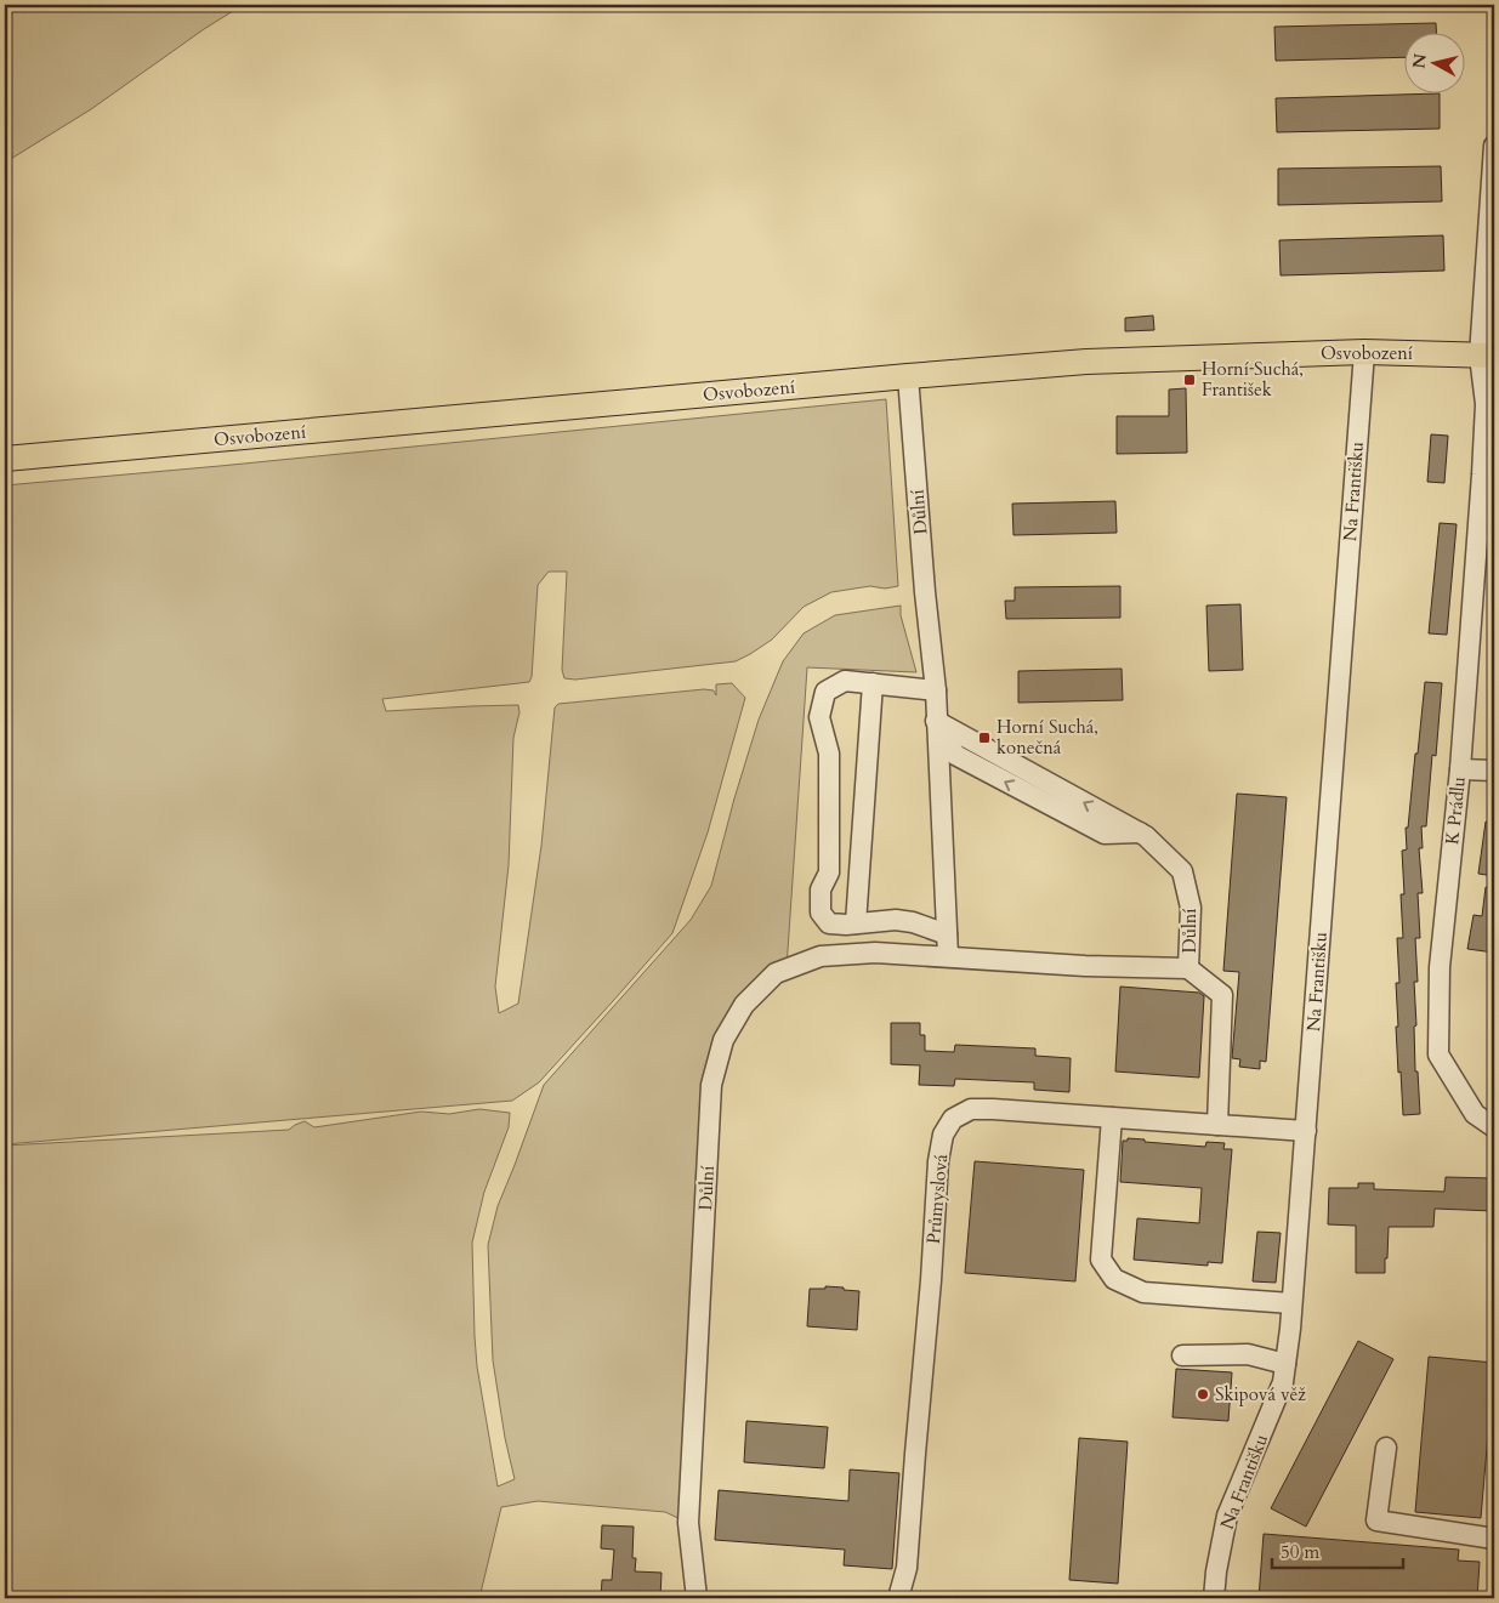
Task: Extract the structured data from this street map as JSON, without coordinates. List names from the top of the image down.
{
  "streets": {
    "main road": ["Osvobození"],
    "street": [
      "Na Františku",
      "Důlní",
      "K Prádlu",
      "Průmyslová"
    ]
  },
  "crossings": [
    ["Osvobození", "Na Františku"],
    ["Osvobození", "Důlní"],
    ["Osvobození", "K Prádlu"],
    ["Na Františku", "Průmyslová"]
  ],
  "places": {
    "transit": ["Horní Suchá, František", "Horní Suchá, konečná"],
    "other": ["Skipová věž"]
  },
  "scale_bar": "50 m",
  "north": "left"
}
